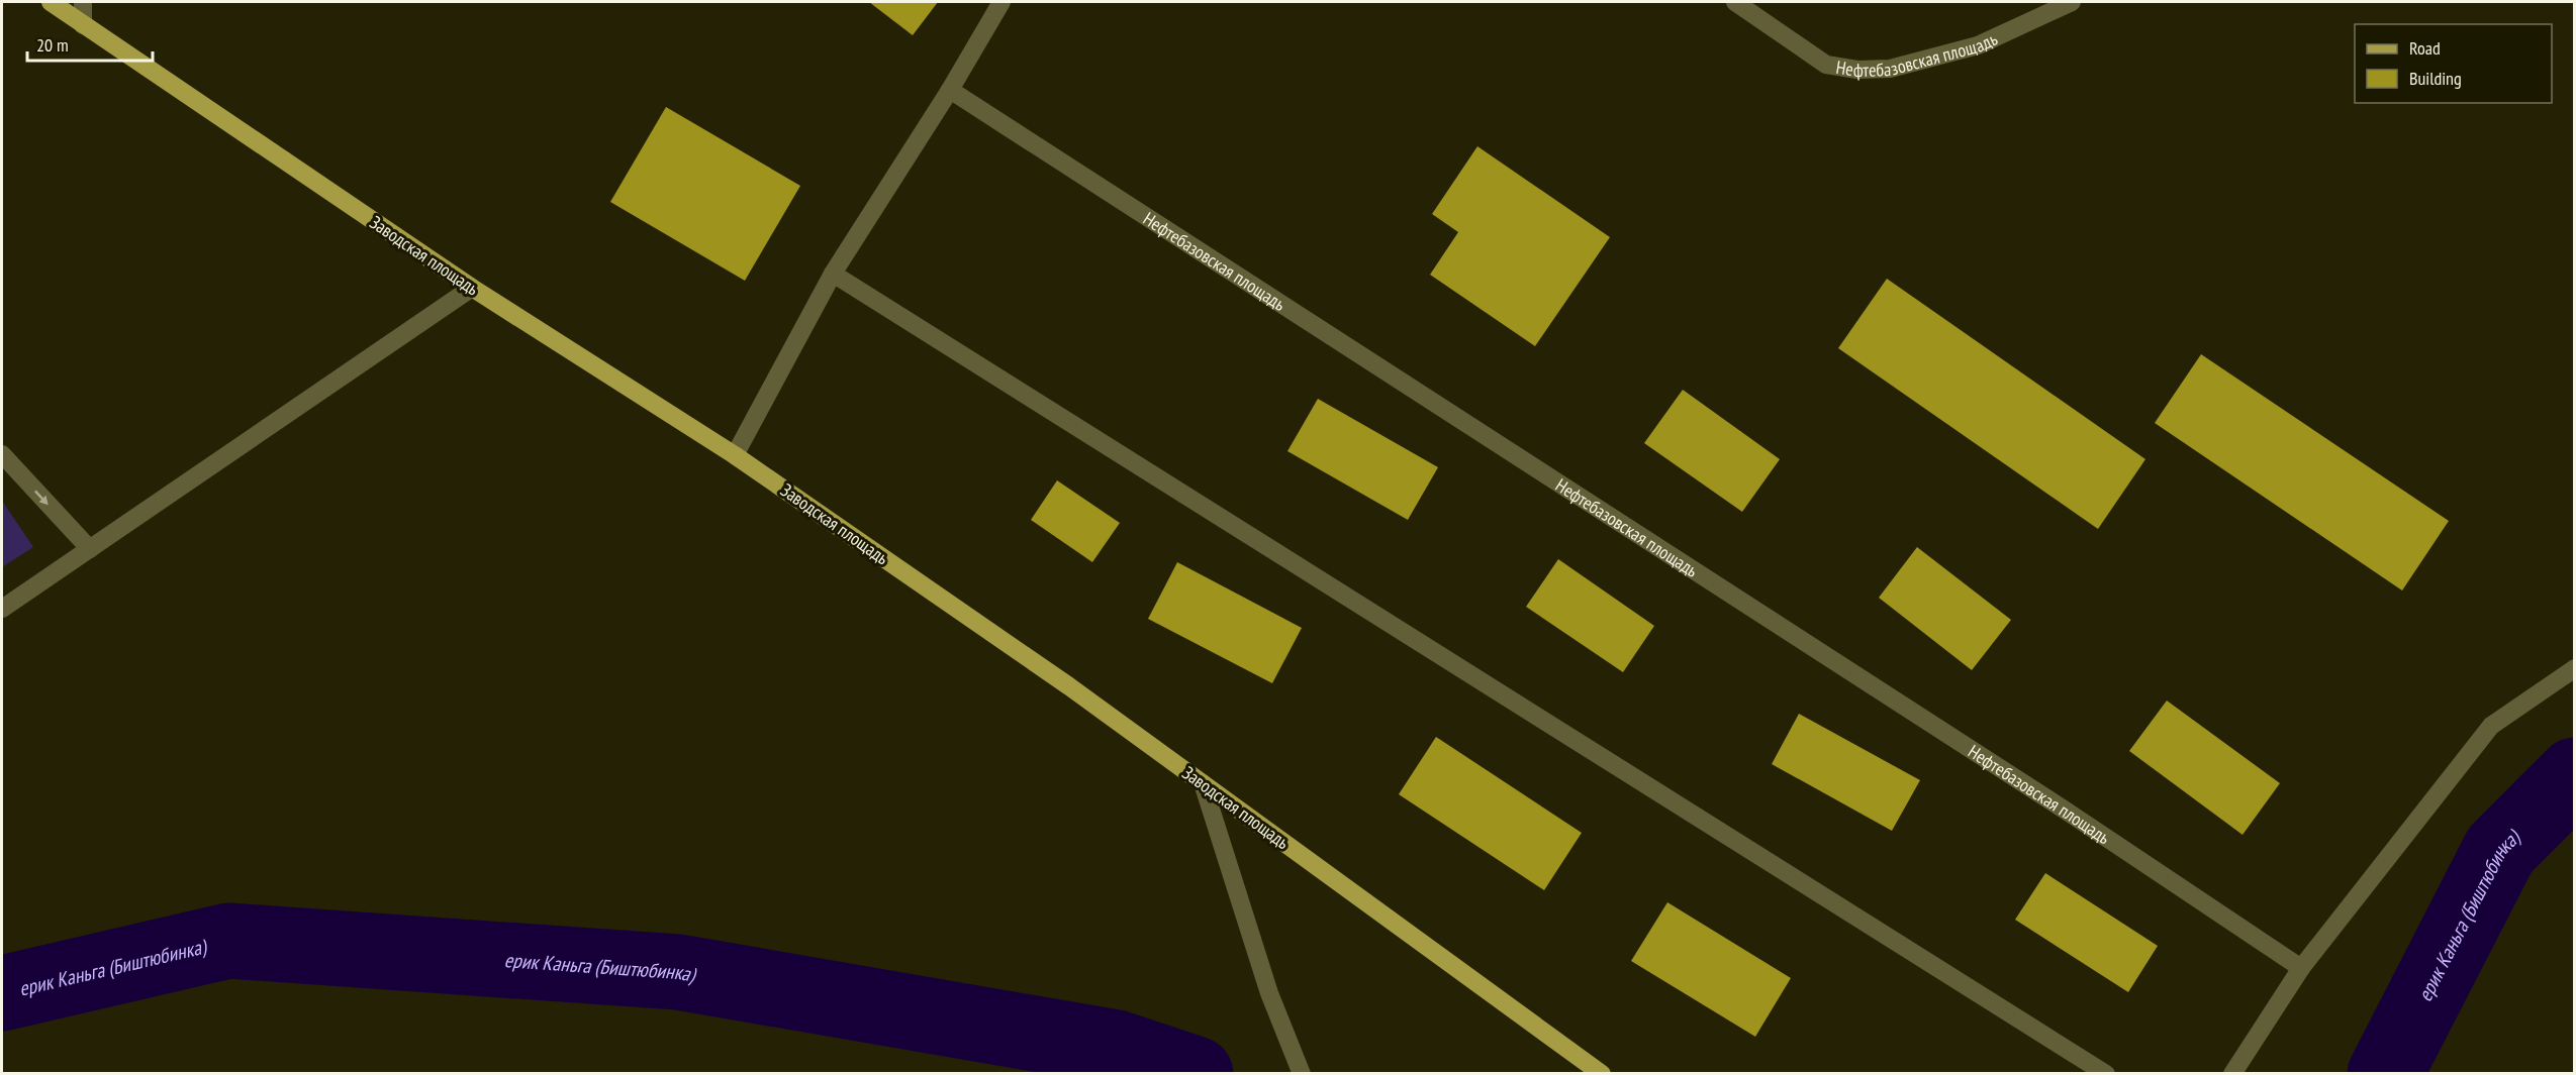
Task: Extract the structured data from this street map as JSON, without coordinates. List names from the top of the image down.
{
  "streets": {
    "main road": ["Заводская площадь"],
    "street": ["Нефтебазовская площадь"]
  },
  "water": ["ерик Каньга (Биштюбинка)"],
  "legend": ["Road", "Building"],
  "scale_bar": "20 m"
}
